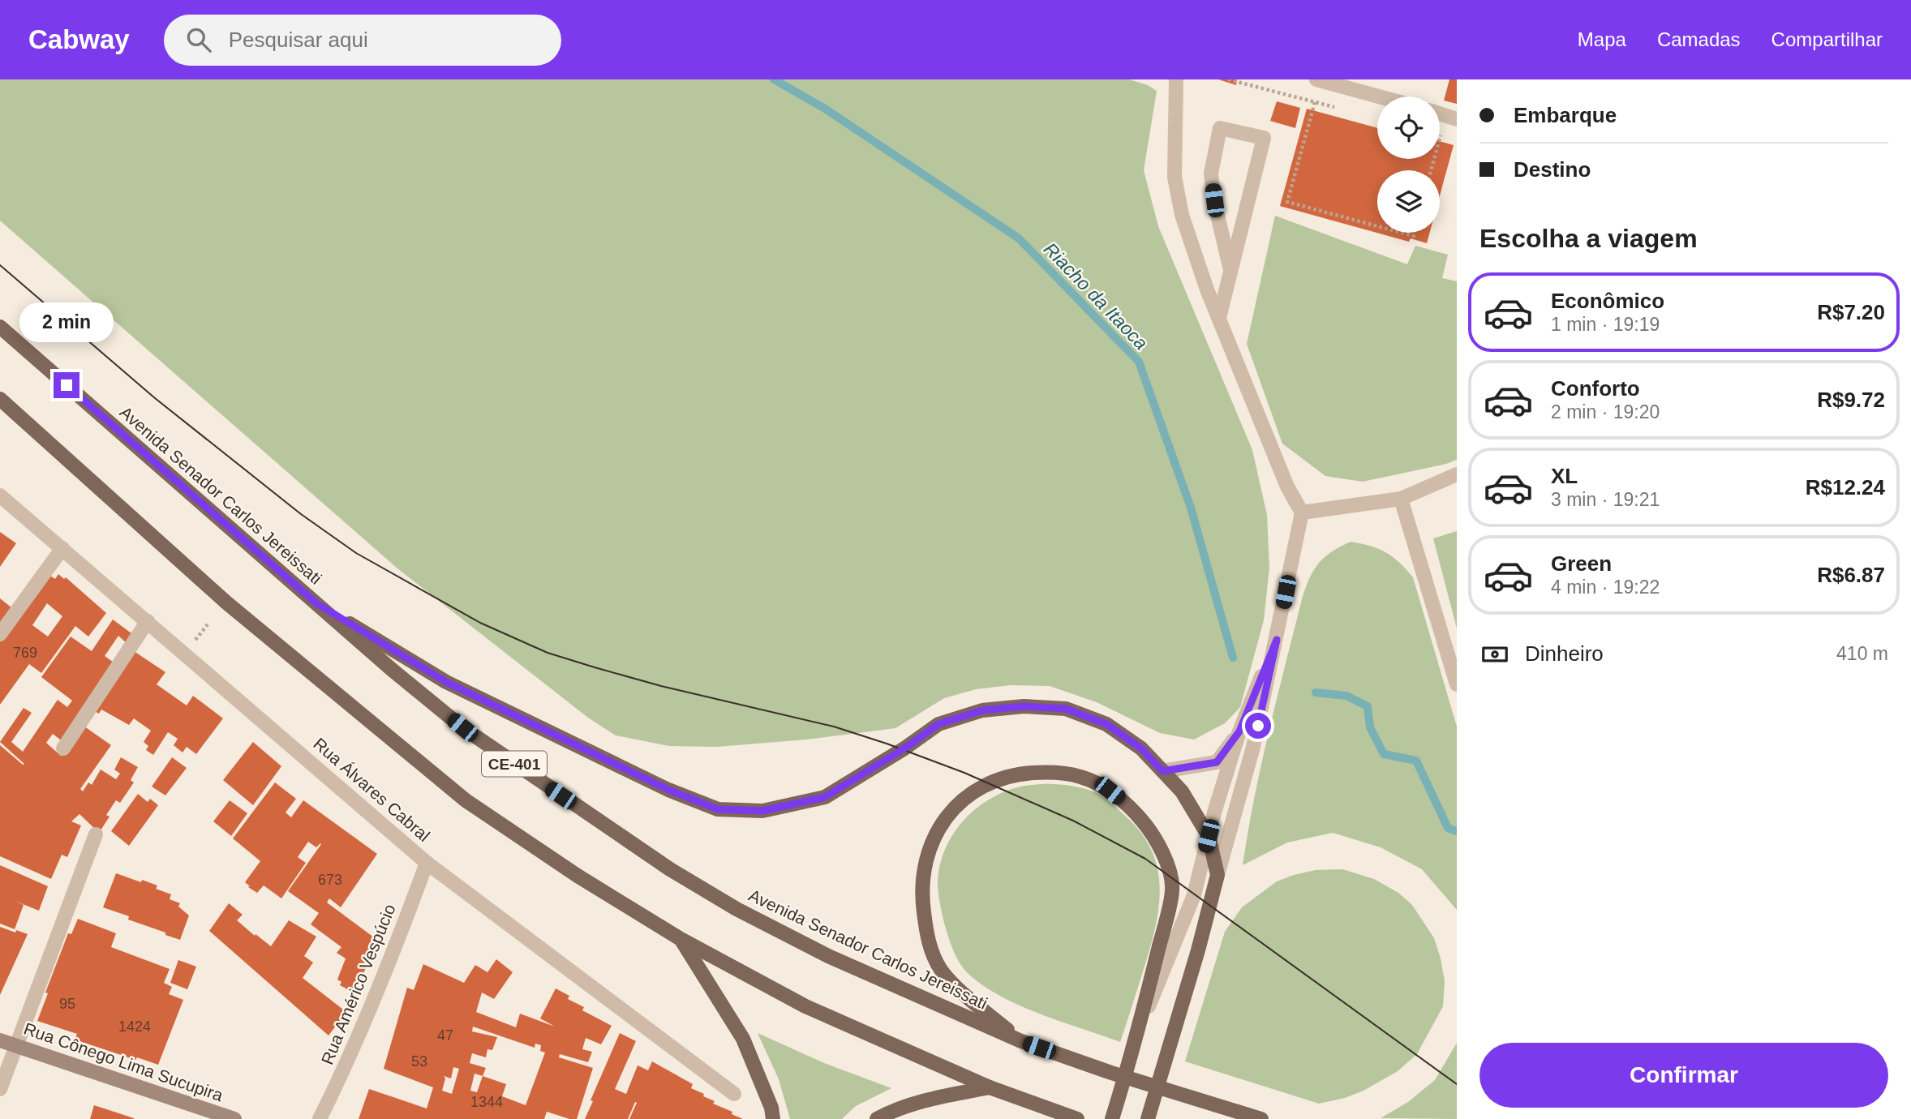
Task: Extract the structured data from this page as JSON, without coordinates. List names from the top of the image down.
{
  "streets": {
    "main road": ["Avenida Senador Carlos Jereissati", "CE-401"],
    "street": ["Rua Álvares Cabral", "Rua Américo Vespúcio", "Rua Cônego Lima Sucupira"]
  },
  "crossings": [
    ["Rua Álvares Cabral", "Rua Américo Vespúcio"]
  ],
  "water": ["Riacho da Itaoca"],
  "house_numbers": [
    "769",
    "673",
    "95",
    "1424",
    "47",
    "53",
    "1344"
  ],
  "page": {
    "header": "Cabway",
    "search": "Pesquisar aqui",
    "nav": ["Mapa", "Camadas", "Compartilhar"],
    "banner": ["Embarque", "Destino"],
    "heading": "Escolha a viagem",
    "list": [
      {
        "name": "Econômico",
        "note": "1 min · 19:19",
        "value": "R$7.20"
      },
      {
        "name": "Conforto",
        "note": "2 min · 19:20",
        "value": "R$9.72"
      },
      {
        "name": "XL",
        "note": "3 min · 19:21",
        "value": "R$12.24"
      },
      {
        "name": "Green",
        "note": "4 min · 19:22",
        "value": "R$6.87"
      }
    ],
    "bubble": "2 min",
    "pay": ["Dinheiro", "410 m"],
    "buttons": "Confirmar"
  }
}
